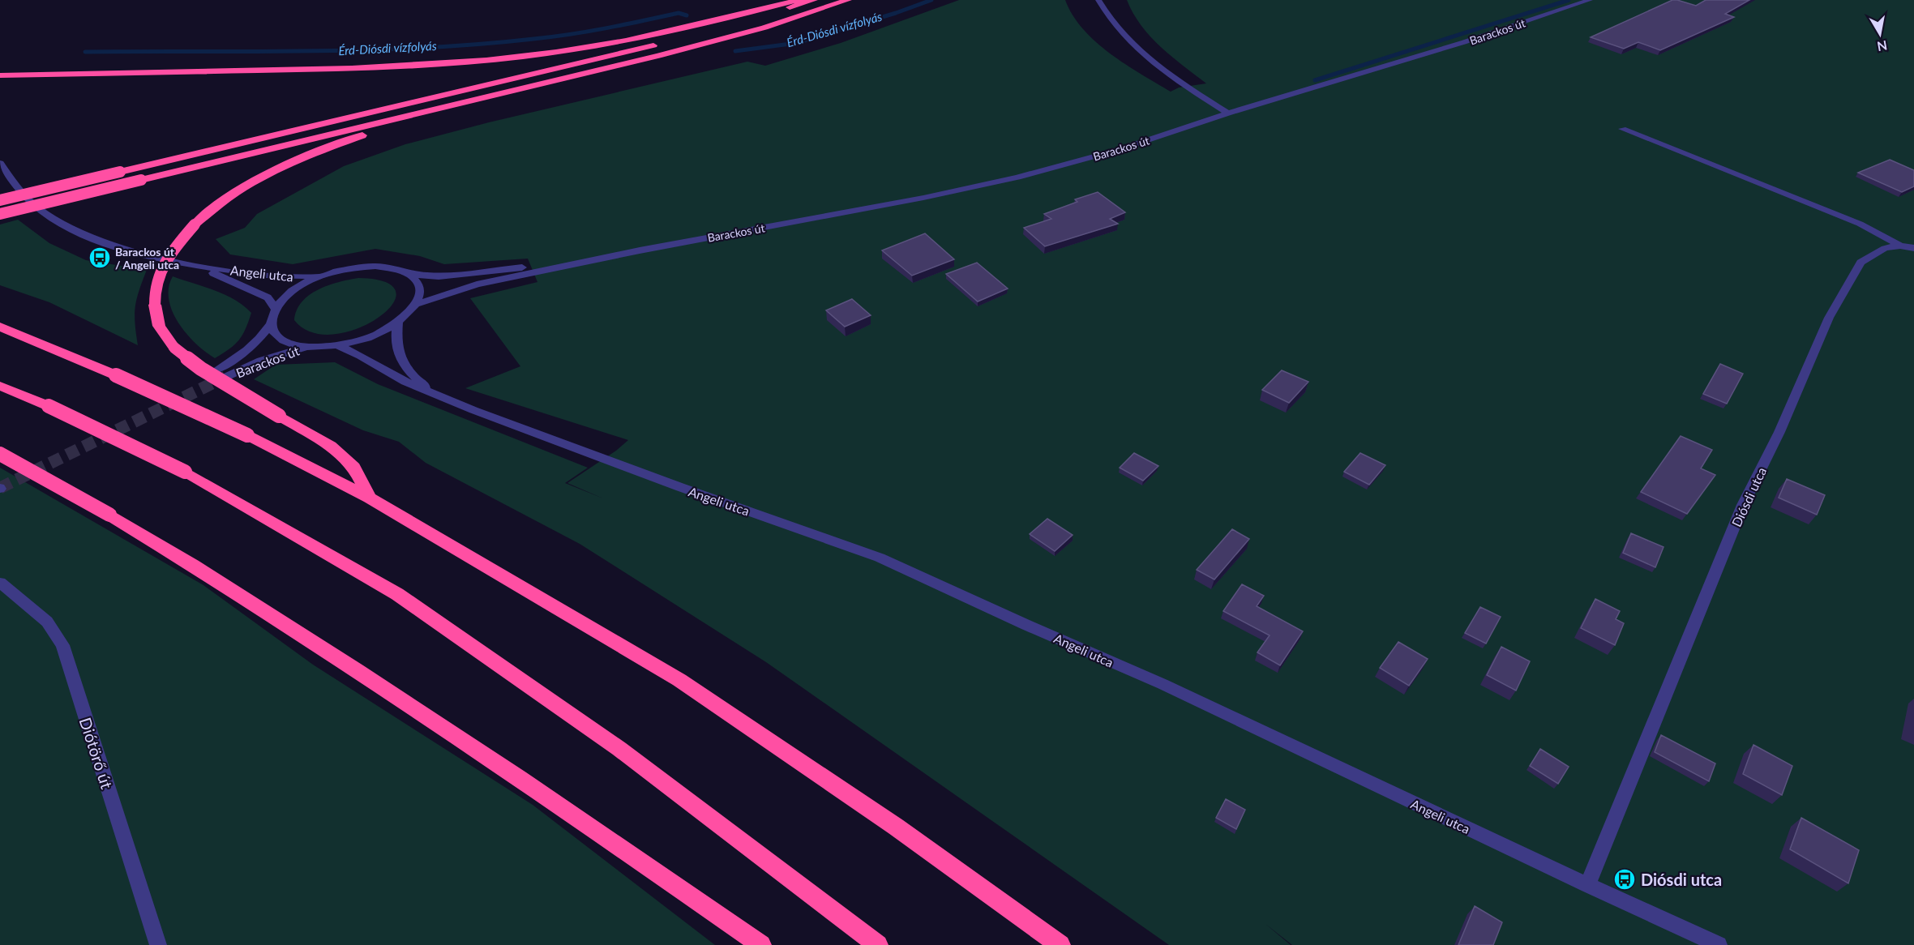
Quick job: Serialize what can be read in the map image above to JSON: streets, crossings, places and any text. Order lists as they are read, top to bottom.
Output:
{
  "streets": {
    "street": [
      "Barackos út",
      "Angeli utca",
      "Diósdi utca",
      "Diótörő út"
    ]
  },
  "crossings": [
    ["Barackos út", "Angeli utca"],
    ["Angeli utca", "Diósdi utca"]
  ],
  "water": ["Érd-Diósdi vízfolyás"],
  "places": {
    "bus stop": ["Barackos út / Angeli utca", "Diósdi utca"]
  },
  "north": "bottom"
}
